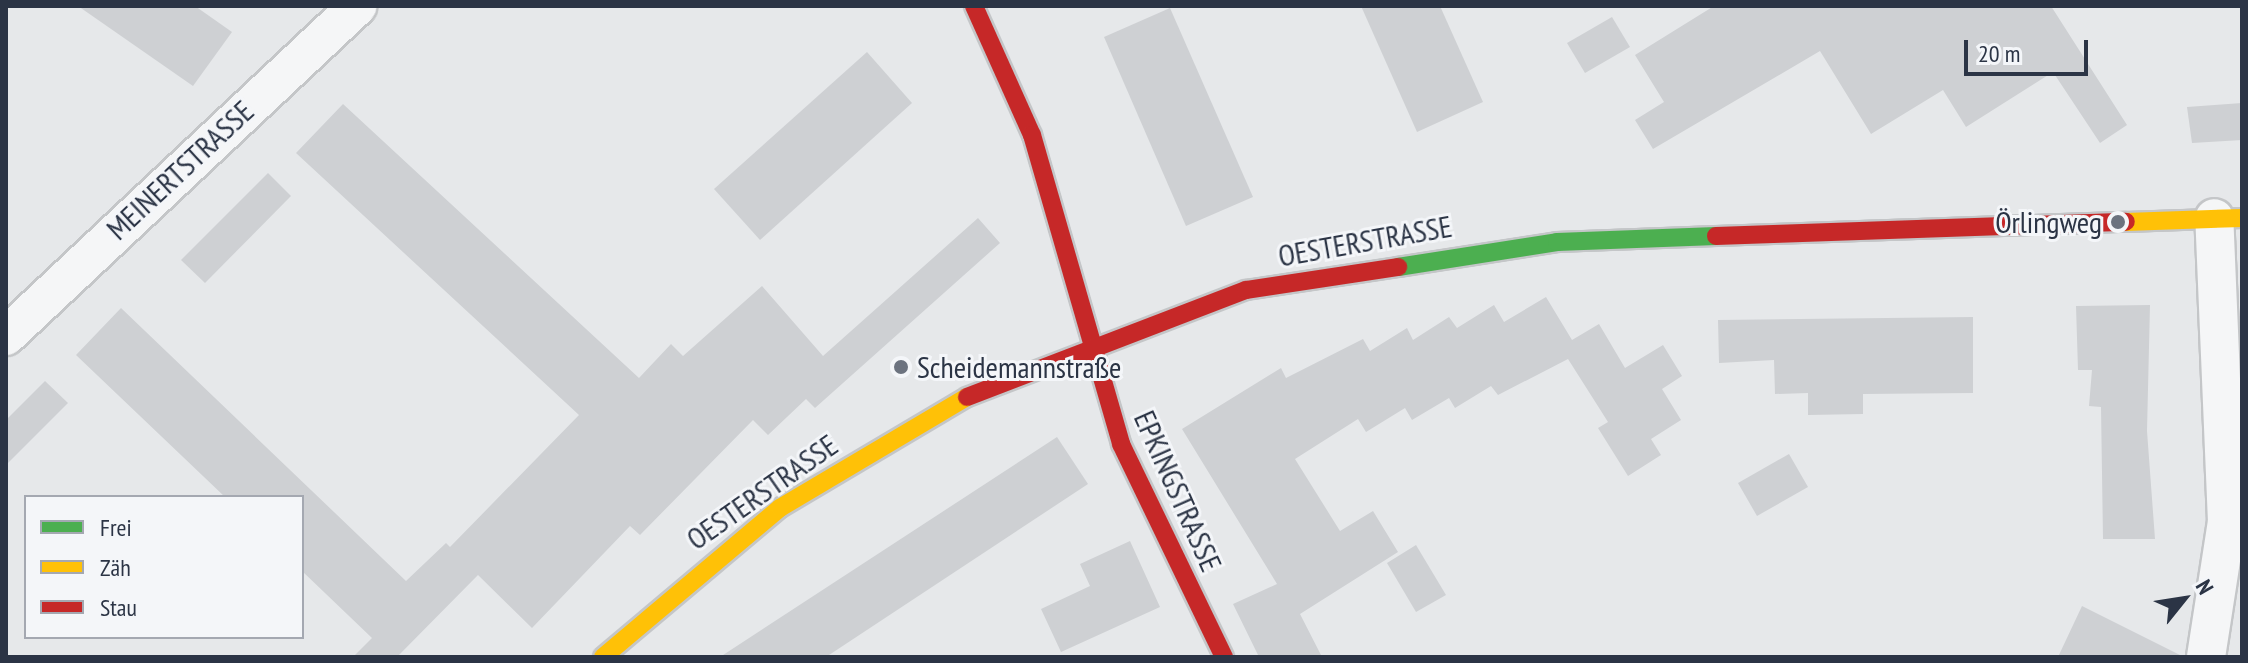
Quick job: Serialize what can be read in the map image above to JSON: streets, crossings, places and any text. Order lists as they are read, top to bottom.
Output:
{
  "streets": {
    "street": ["MEINERTSTRASSE", "OESTERSTRASSE", "EPKINGSTRASSE"]
  },
  "crossings": [
    ["OESTERSTRASSE", "EPKINGSTRASSE"]
  ],
  "places": ["Örlingweg", "Scheidemannstraße"],
  "legend": ["Frei", "Zäh", "Stau"],
  "scale_bar": "20 m",
  "north": "top right"
}
